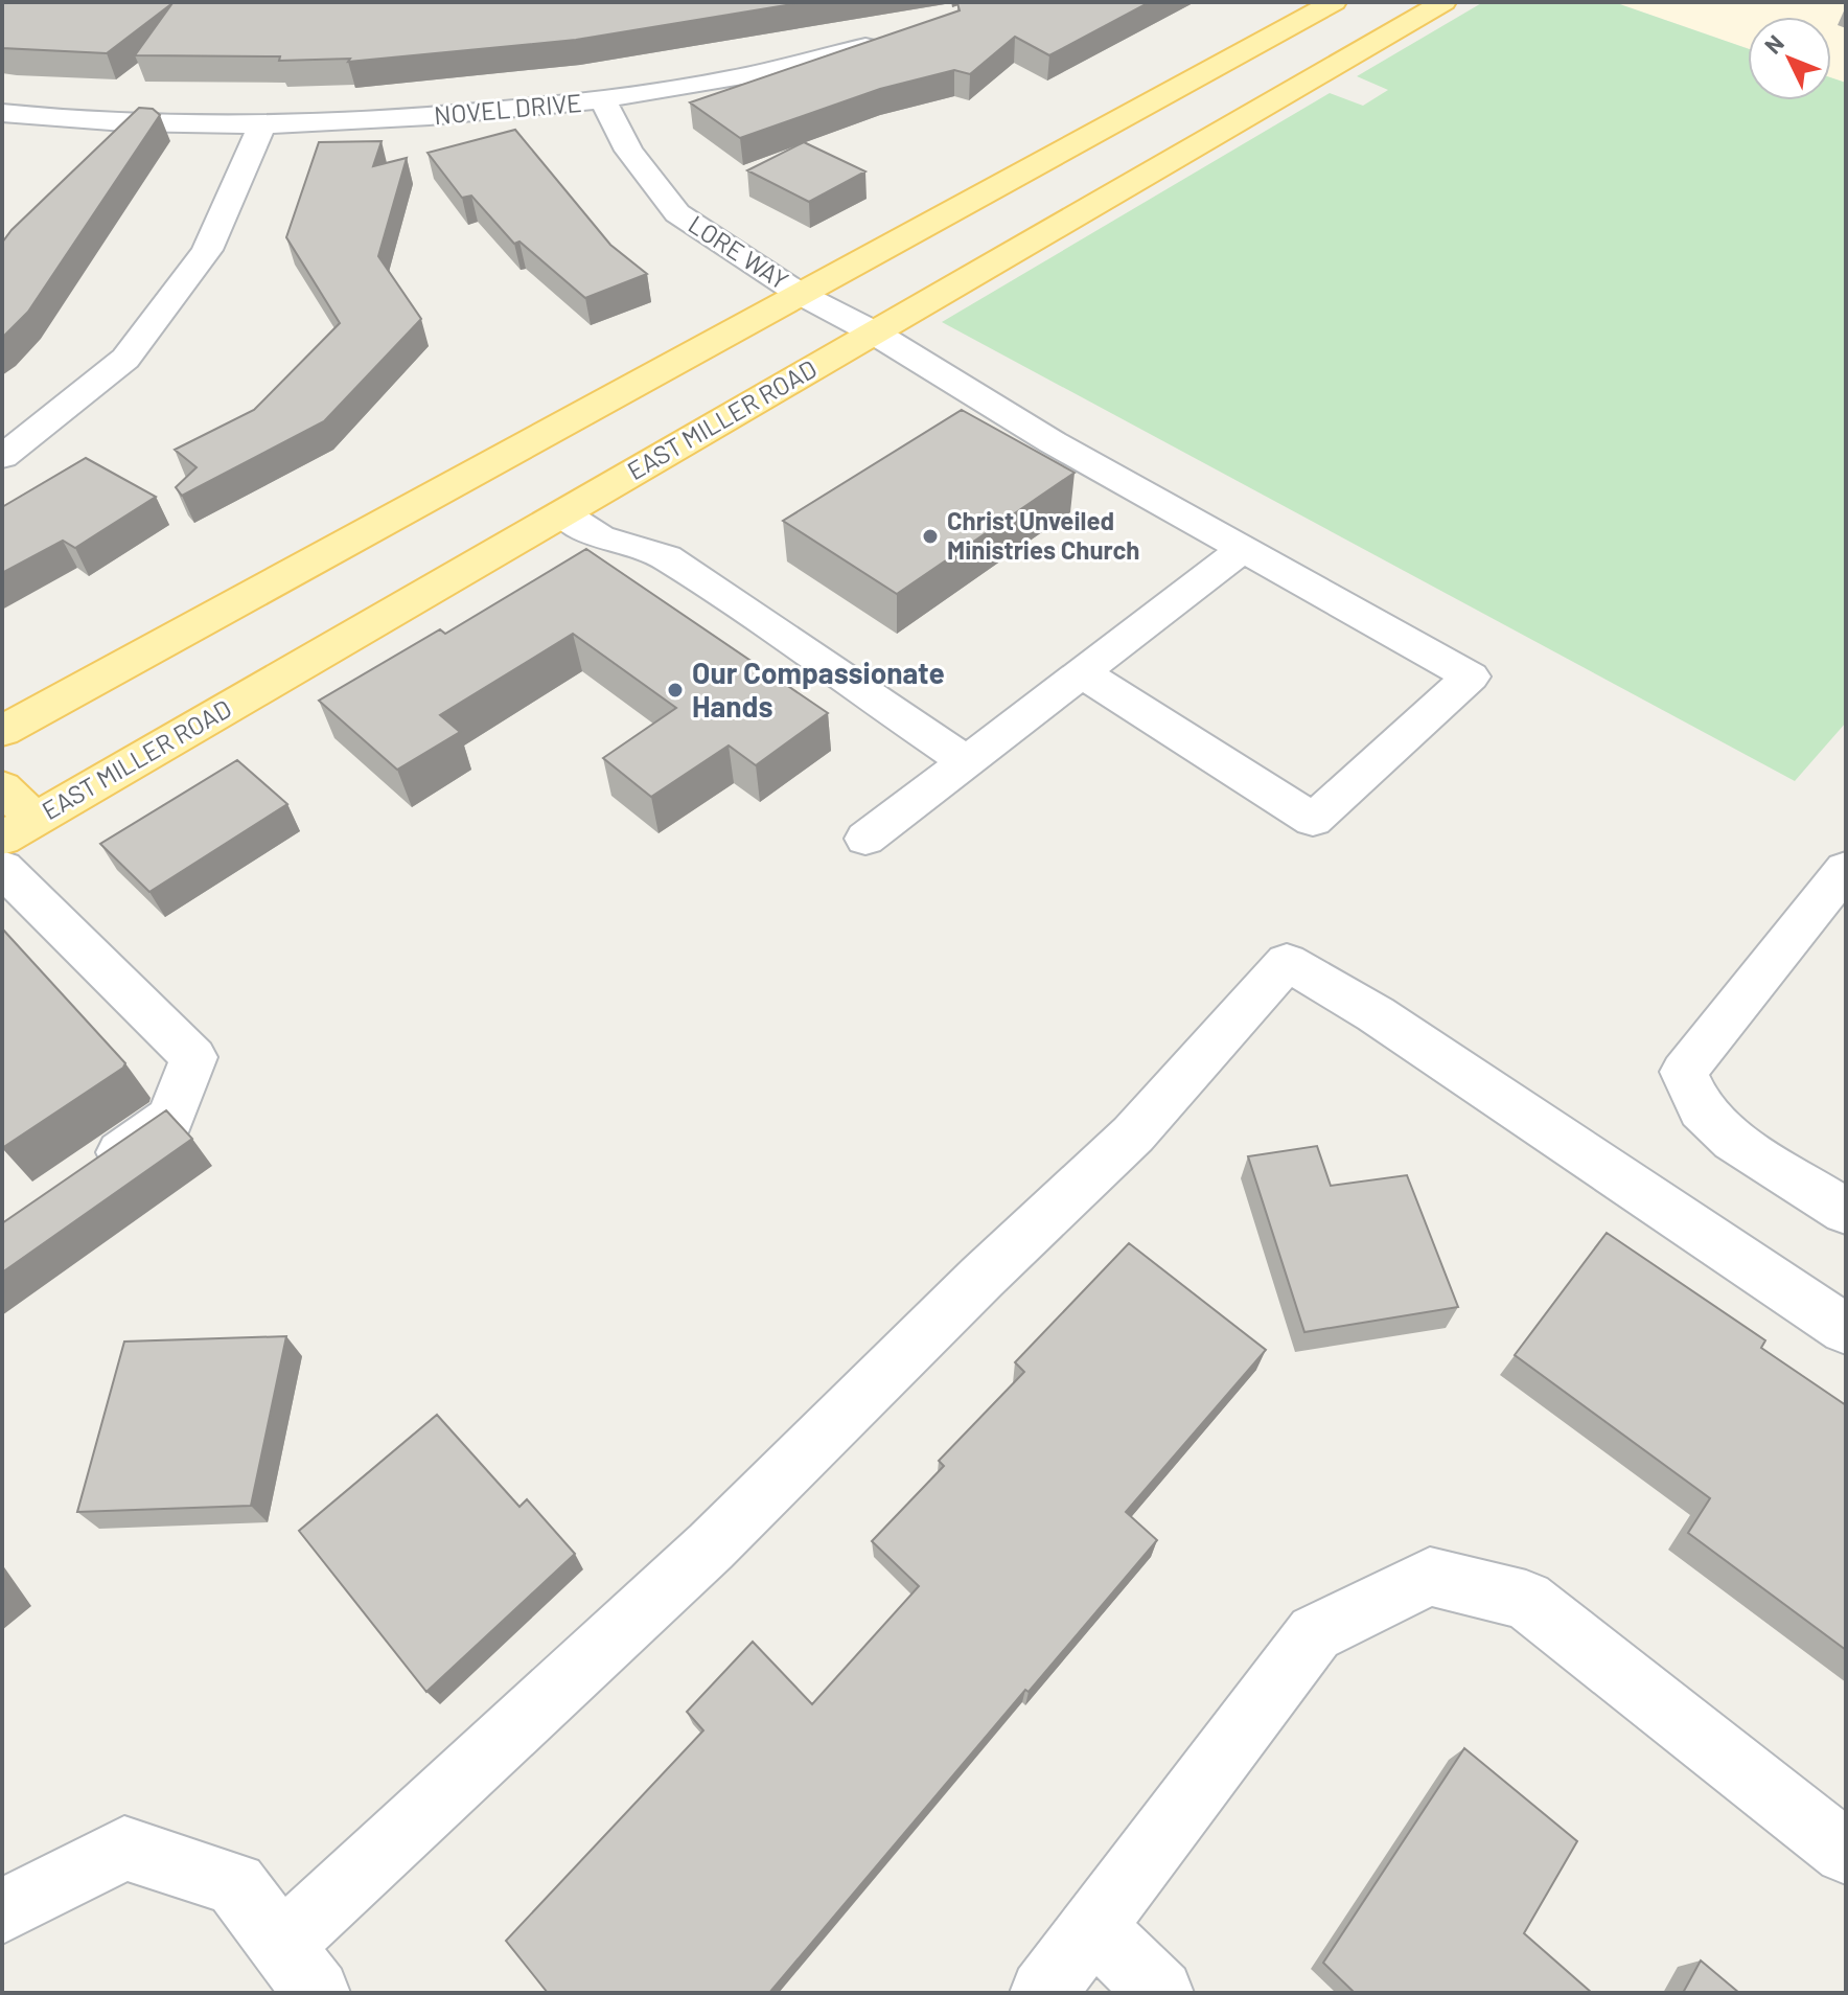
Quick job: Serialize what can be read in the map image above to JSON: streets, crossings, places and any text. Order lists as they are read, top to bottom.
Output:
{
  "streets": {
    "main road": ["EAST MILLER ROAD"],
    "street": ["NOVEL DRIVE", "LORE WAY"]
  },
  "crossings": [
    ["NOVEL DRIVE", "LORE WAY"],
    ["LORE WAY", "EAST MILLER ROAD"]
  ],
  "places": ["Christ Unveiled Ministries Church", "Our Compassionate Hands"],
  "north": "top left"
}
